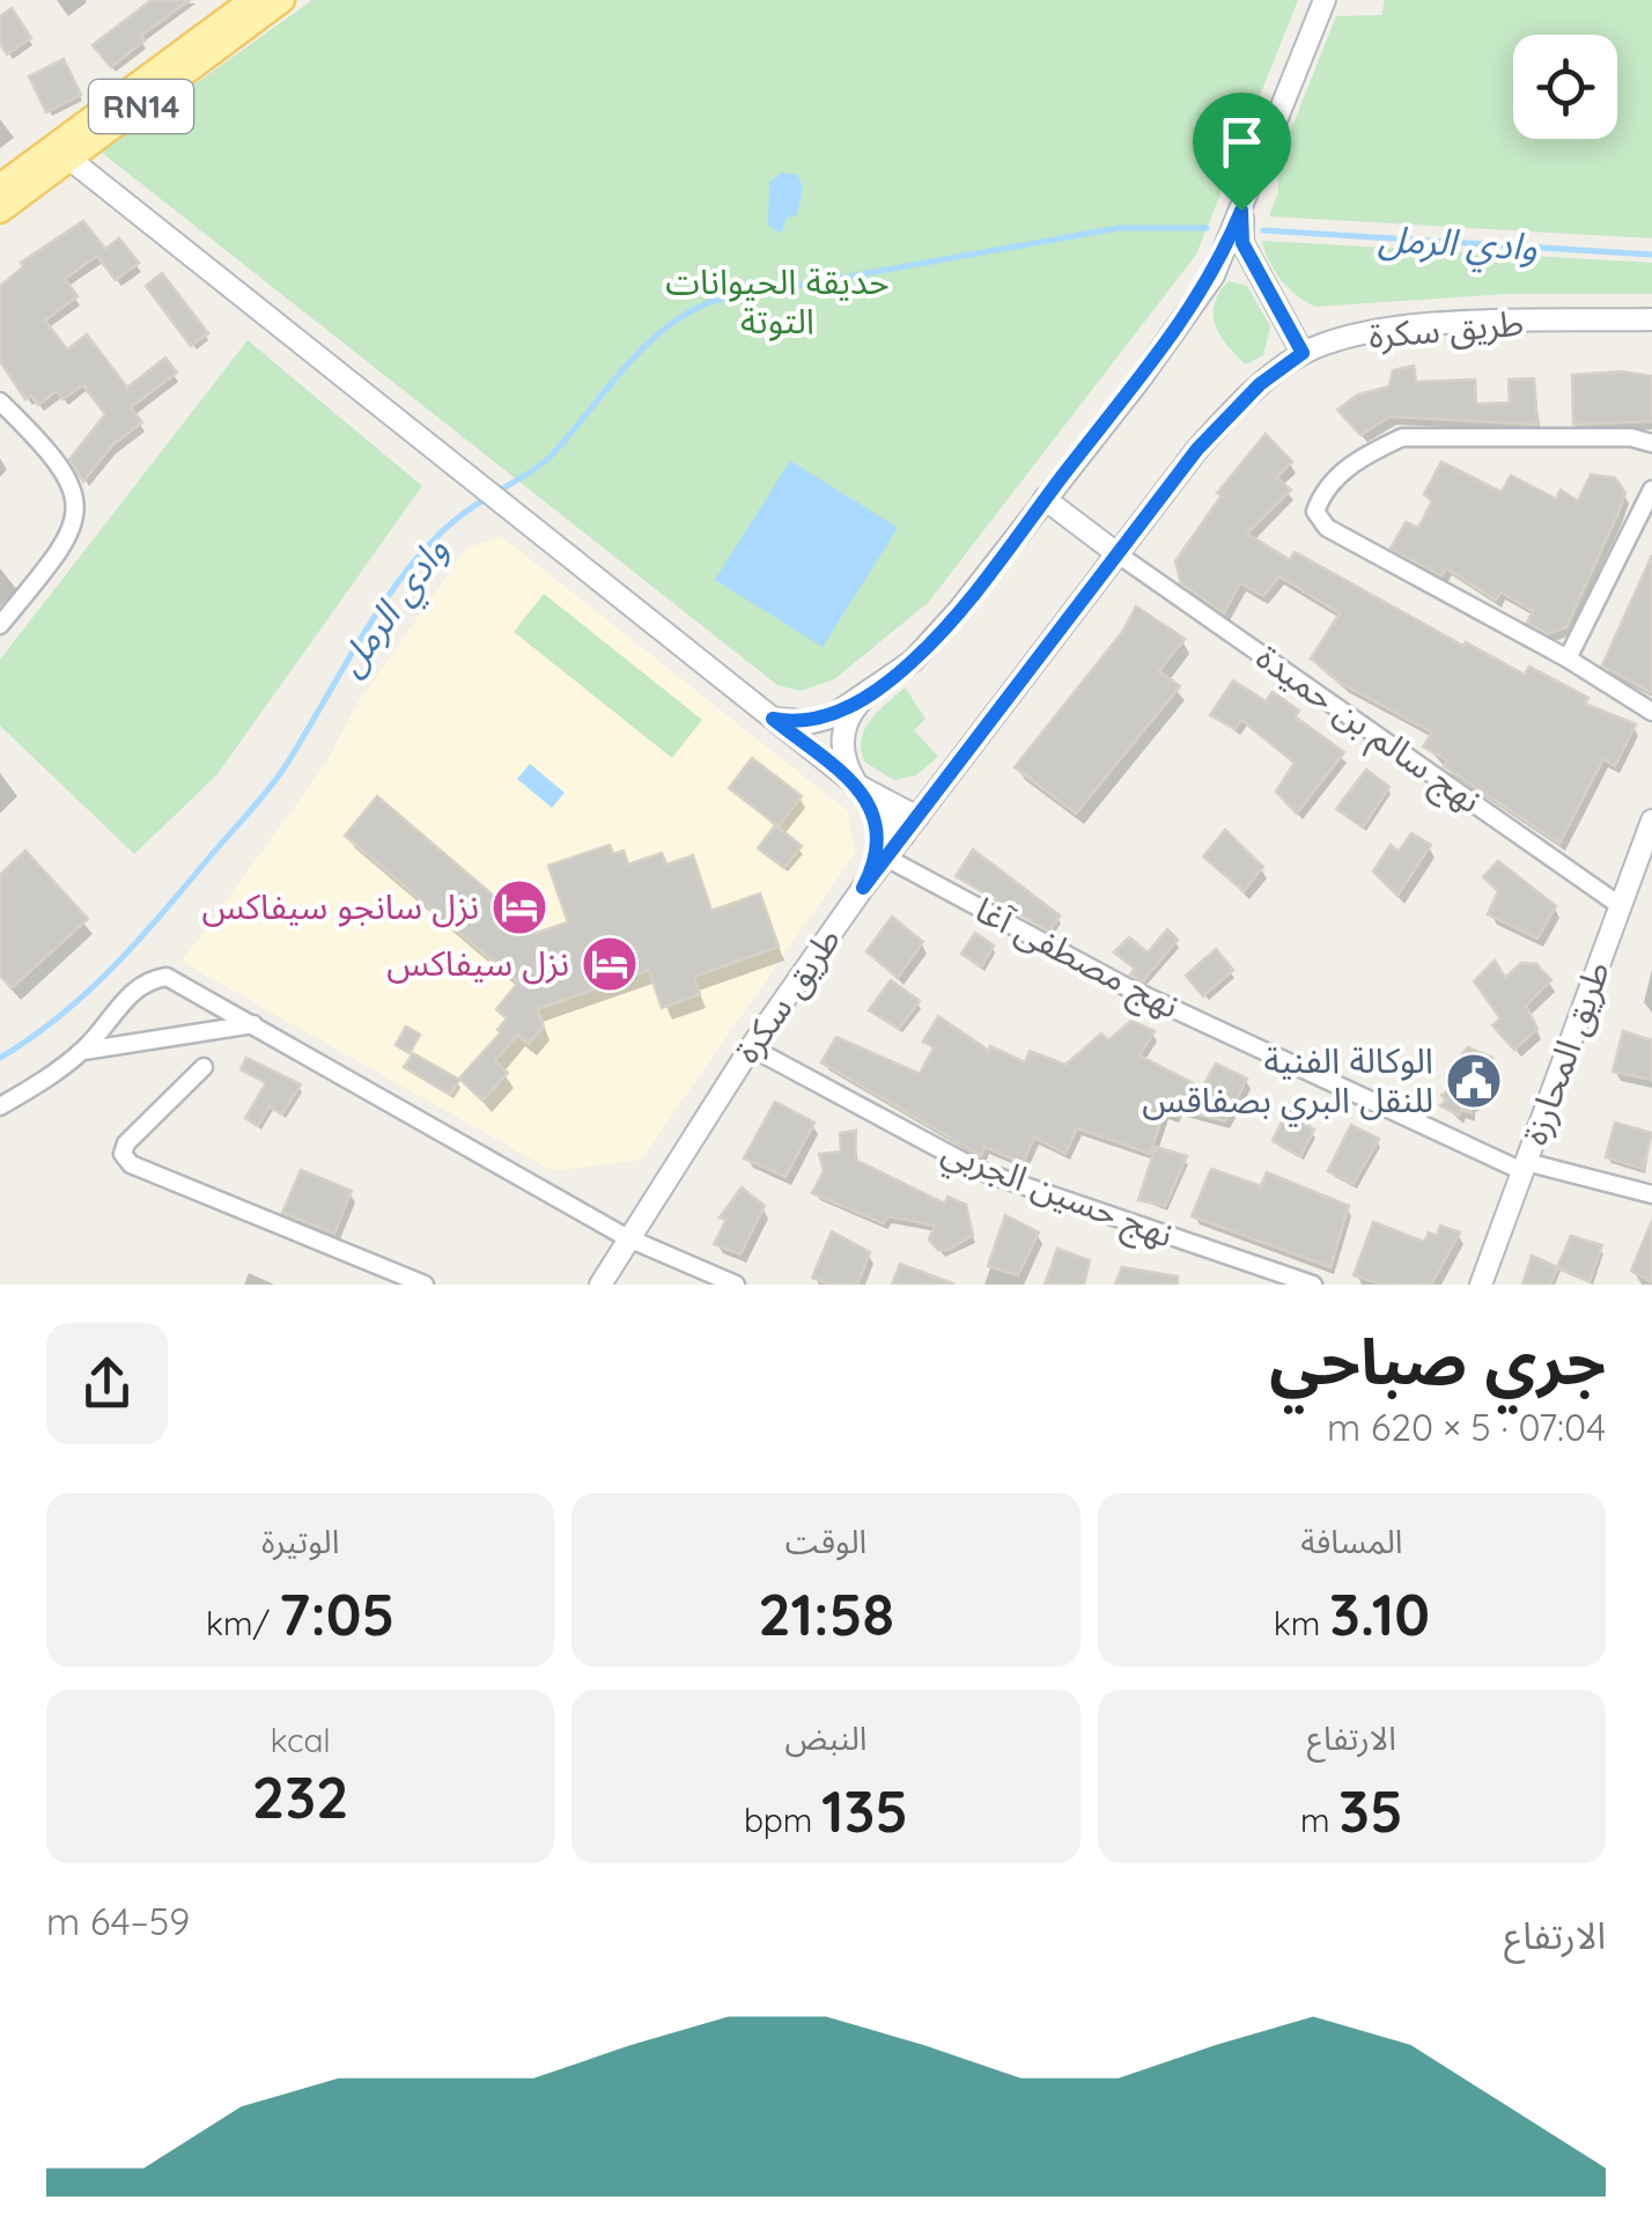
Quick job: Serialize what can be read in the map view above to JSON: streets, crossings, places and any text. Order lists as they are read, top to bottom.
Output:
{
  "streets": {
    "main road": ["RN14"],
    "street": [
      "طريق سكرة",
      "نهج سالم بن حميدة",
      "نهج مصطفى آغا",
      "طريق المحارزة",
      "نهج حسين الجربي"
    ]
  },
  "crossings": [
    ["طريق سكرة", "نهج سالم بن حميدة"],
    ["طريق سكرة", "نهج مصطفى آغا"],
    ["طريق سكرة", "نهج حسين الجربي"],
    ["نهج سالم بن حميدة", "طريق المحارزة"],
    ["نهج مصطفى آغا", "طريق المحارزة"]
  ],
  "water": ["وادي الرمل"],
  "parks": ["حديقة الحيوانات التوتة"],
  "places": {
    "hotel": ["نزل سانجو سيفاكس", "نزل سيفاكس"],
    "public building": ["الوكالة الفنية للنقل البري بصفاقس"]
  },
  "page": {
    "heading": ["جري صباحي", "07:04 · 5 × 620 m"],
    "stats": [
      ["المسافة", "3.10 km"],
      ["الوقت", "21:58"],
      ["الوتيرة", "7:05 /km"],
      ["الارتفاع", "35 m"],
      ["النبض", "135 bpm"],
      ["kcal", "232"]
    ],
    "chart": ["الارتفاع", "59–64 m"]
  }
}
